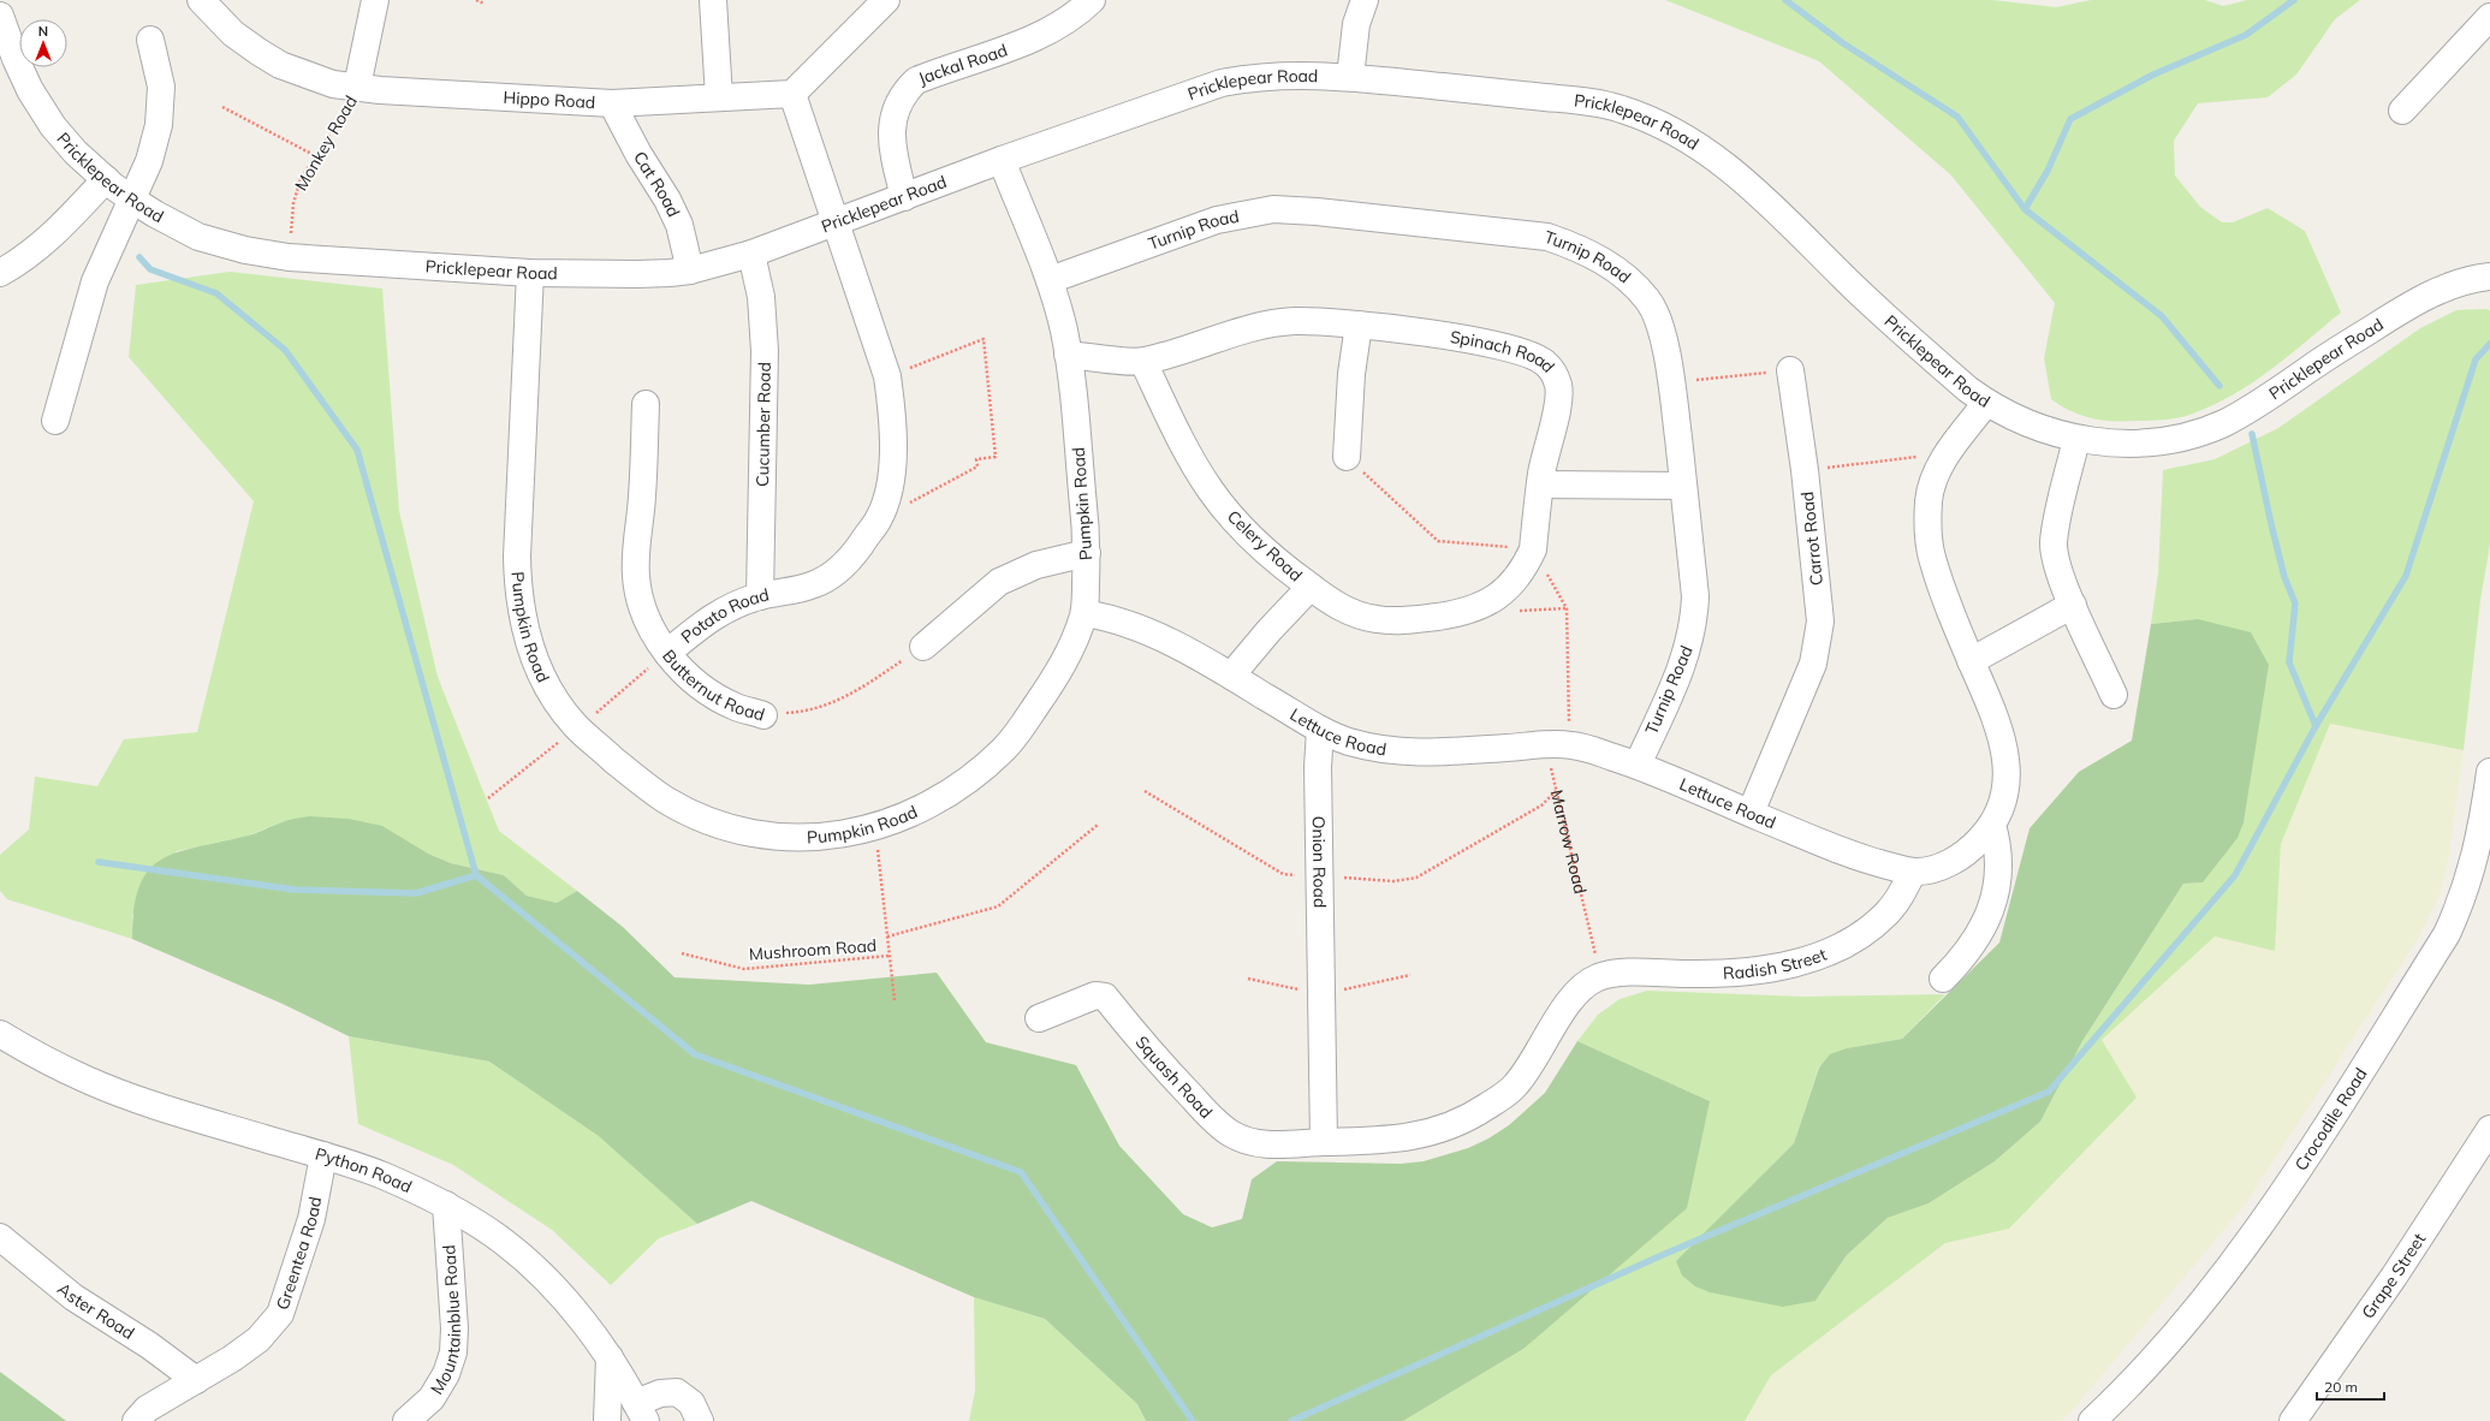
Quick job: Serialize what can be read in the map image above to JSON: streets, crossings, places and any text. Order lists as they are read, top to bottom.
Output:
{
  "streets": {
    "street": [
      "Jackal Road",
      "Pricklepear Road",
      "Hippo Road",
      "Monkey Road",
      "Cat Road",
      "Turnip Road",
      "Spinach Road",
      "Cucumber Road",
      "Pumpkin Road",
      "Carrot Road",
      "Celery Road",
      "Potato Road",
      "Butternut Road",
      "Lettuce Road",
      "Onion Road",
      "Radish Street",
      "Squash Road",
      "Crocodile Road",
      "Python Road",
      "Greentea Road",
      "Grape Street",
      "Aster Road",
      "Mountainblue Road"
    ],
    "path": ["Marrow Road", "Mushroom Road"]
  },
  "crossings": [
    ["Jackal Road", "Pricklepear Road"],
    ["Pricklepear Road", "Monkey Road"],
    ["Pricklepear Road", "Cat Road"],
    ["Pricklepear Road", "Cucumber Road"],
    ["Pricklepear Road", "Pumpkin Road"],
    ["Pricklepear Road", "Potato Road"],
    ["Pricklepear Road", "Lettuce Road"],
    ["Hippo Road", "Monkey Road"],
    ["Hippo Road", "Cat Road"],
    ["Hippo Road", "Potato Road"],
    ["Turnip Road", "Pumpkin Road"],
    ["Turnip Road", "Lettuce Road"],
    ["Spinach Road", "Pumpkin Road"],
    ["Spinach Road", "Celery Road"],
    ["Cucumber Road", "Potato Road"],
    ["Pumpkin Road", "Potato Road"],
    ["Pumpkin Road", "Lettuce Road"],
    ["Pumpkin Road", "Mushroom Road"],
    ["Carrot Road", "Lettuce Road"],
    ["Potato Road", "Butternut Road"],
    ["Lettuce Road", "Onion Road"],
    ["Lettuce Road", "Radish Street"],
    ["Marrow Road", "Onion Road"],
    ["Marrow Road", "Radish Street"],
    ["Onion Road", "Squash Road"],
    ["Python Road", "Greentea Road"],
    ["Python Road", "Mountainblue Road"],
    ["Greentea Road", "Aster Road"]
  ],
  "scale_bar": "20 m",
  "north": "top"
}
